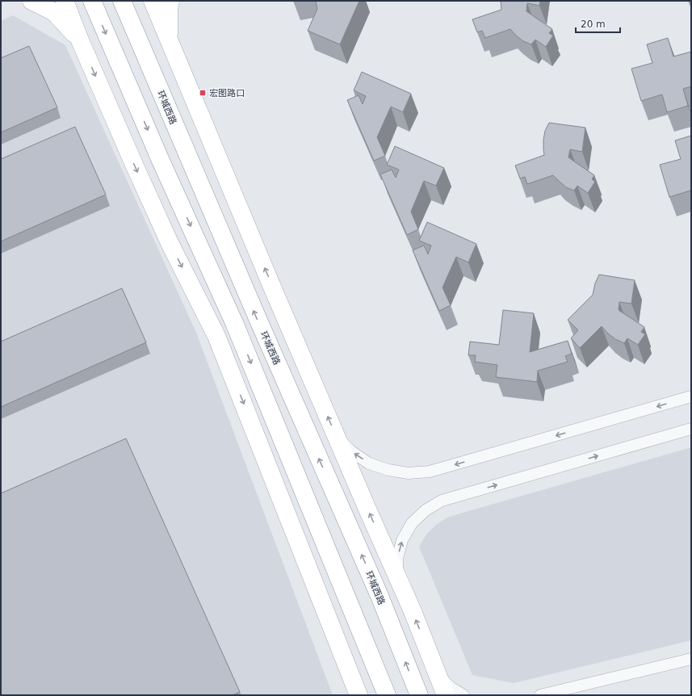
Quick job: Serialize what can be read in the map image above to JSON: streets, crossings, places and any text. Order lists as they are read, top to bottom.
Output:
{
  "streets": {
    "main road": ["环城西路"]
  },
  "places": {
    "transit": ["宏图路口"]
  },
  "scale_bar": "20 m"
}
